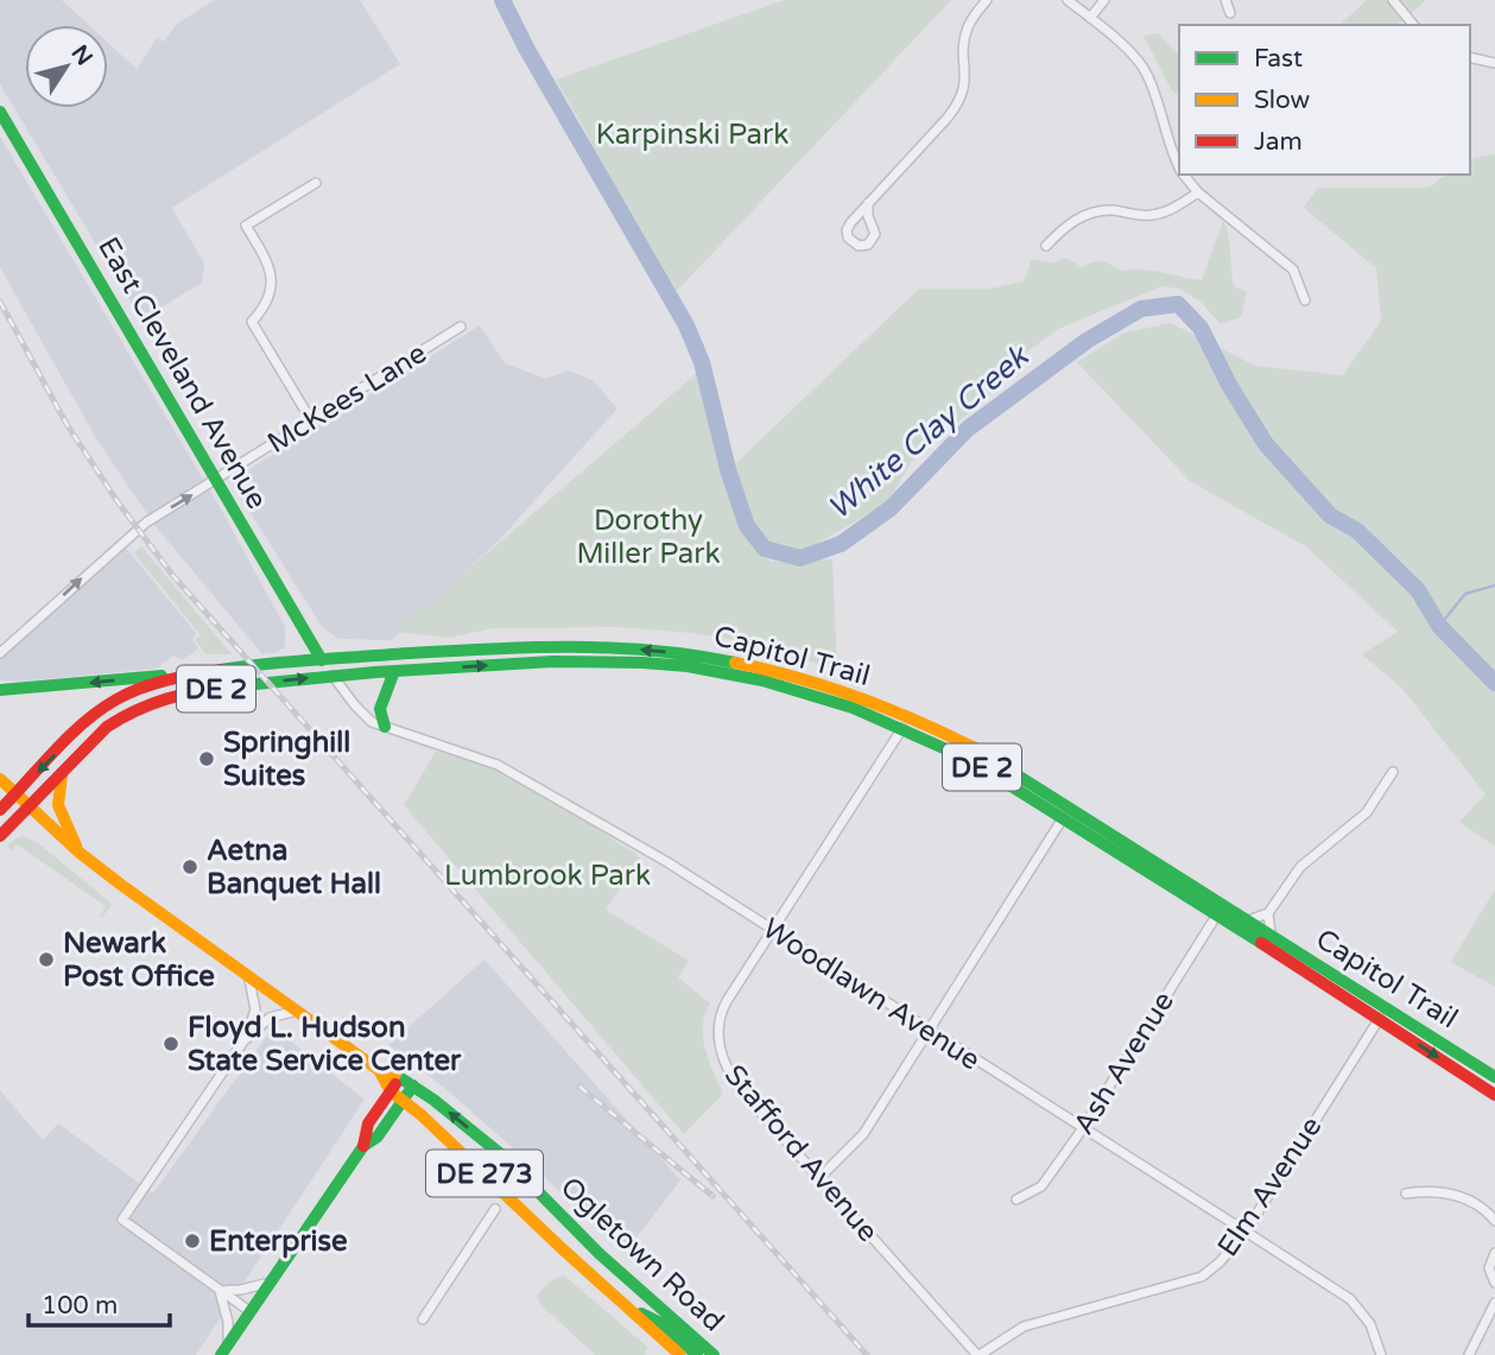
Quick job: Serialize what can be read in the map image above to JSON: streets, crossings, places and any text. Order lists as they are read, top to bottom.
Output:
{
  "streets": {
    "main road": [
      "East Cleveland Avenue",
      "Capitol Trail",
      "DE 2",
      "DE 273",
      "Ogletown Road"
    ],
    "street": [
      "McKees Lane",
      "Woodlawn Avenue",
      "Ash Avenue",
      "Stafford Avenue",
      "Elm Avenue"
    ]
  },
  "crossings": [
    ["East Cleveland Avenue", "McKees Lane"],
    ["East Cleveland Avenue", "Capitol Trail"],
    ["East Cleveland Avenue", "Woodlawn Avenue"],
    ["Capitol Trail", "Woodlawn Avenue"],
    ["Capitol Trail", "Ash Avenue"],
    ["Capitol Trail", "Stafford Avenue"],
    ["Capitol Trail", "DE 273"],
    ["Capitol Trail", "Elm Avenue"],
    ["Capitol Trail", "Ogletown Road"],
    ["Woodlawn Avenue", "Ash Avenue"],
    ["Woodlawn Avenue", "Stafford Avenue"],
    ["Woodlawn Avenue", "Elm Avenue"],
    ["Stafford Avenue", "Elm Avenue"],
    ["DE 273", "Ogletown Road"]
  ],
  "one_way": ["McKees Lane"],
  "water": ["White Clay Creek"],
  "parks": ["Karpinski Park", "Dorothy Miller Park", "Lumbrook Park"],
  "places": [
    "Springhill Suites",
    "Aetna Banquet Hall",
    "Newark Post Office",
    "Floyd L. Hudson State Service Center",
    "Enterprise"
  ],
  "legend": ["Fast", "Slow", "Jam"],
  "scale_bar": "100 m",
  "north": "top right"
}
